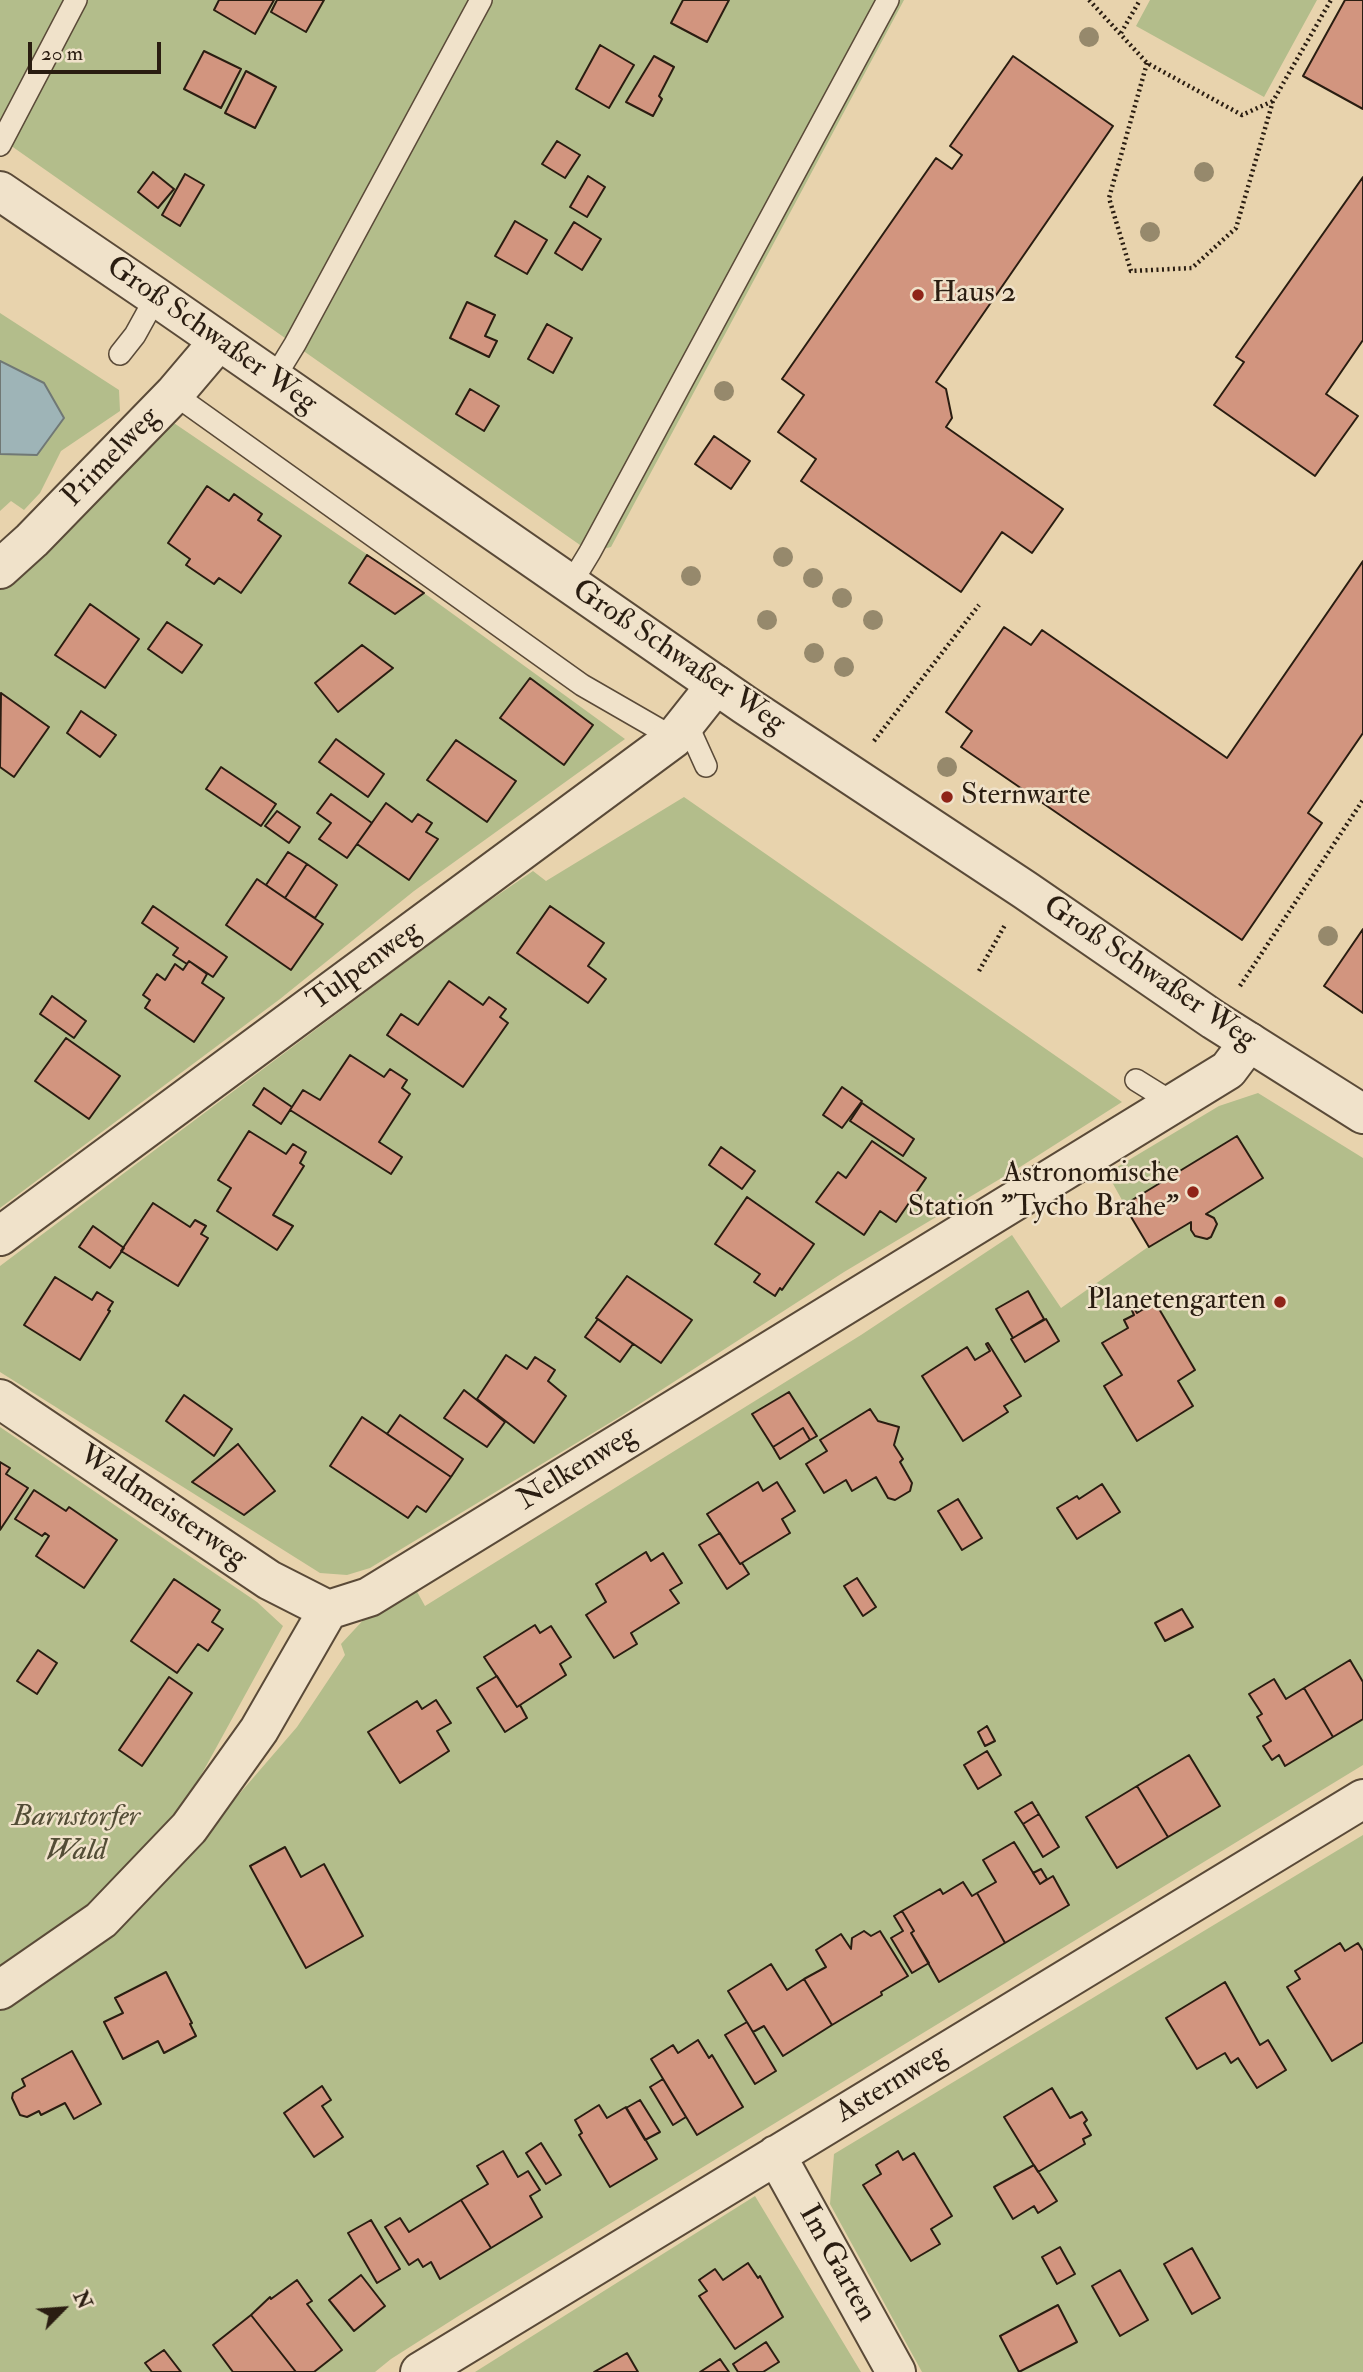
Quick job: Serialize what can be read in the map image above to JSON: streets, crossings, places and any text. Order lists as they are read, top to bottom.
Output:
{
  "streets": {
    "street": [
      "Groß Schwaßer Weg",
      "Primelweg",
      "Tulpenweg",
      "Nelkenweg",
      "Waldmeisterweg",
      "Asternweg",
      "Im Garten"
    ]
  },
  "crossings": [
    ["Groß Schwaßer Weg", "Primelweg"],
    ["Groß Schwaßer Weg", "Tulpenweg"],
    ["Groß Schwaßer Weg", "Nelkenweg"],
    ["Nelkenweg", "Waldmeisterweg"],
    ["Asternweg", "Im Garten"]
  ],
  "parks": ["Barnstorfer Wald"],
  "places": [
    "Haus 2",
    "Sternwarte",
    "Astronomische Station \"Tycho Brahe\"",
    "Planetengarten"
  ],
  "scale_bar": "20 m",
  "north": "top right"
}
